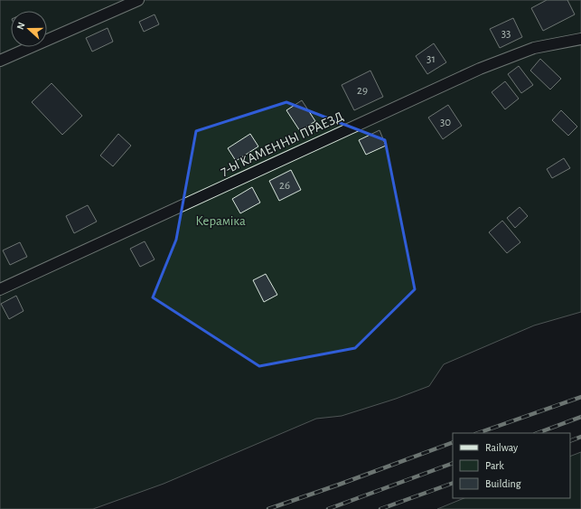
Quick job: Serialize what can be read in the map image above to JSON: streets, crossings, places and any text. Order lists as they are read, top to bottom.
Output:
{
  "streets": {
    "lane": ["7-Ы КАМЕННЫ ПРАЕЗД"]
  },
  "parks": ["Кераміка"],
  "house_numbers": [
    "33",
    "31",
    "29",
    "30",
    "26"
  ],
  "legend": ["Railway", "Park", "Building"],
  "north": "left"
}
